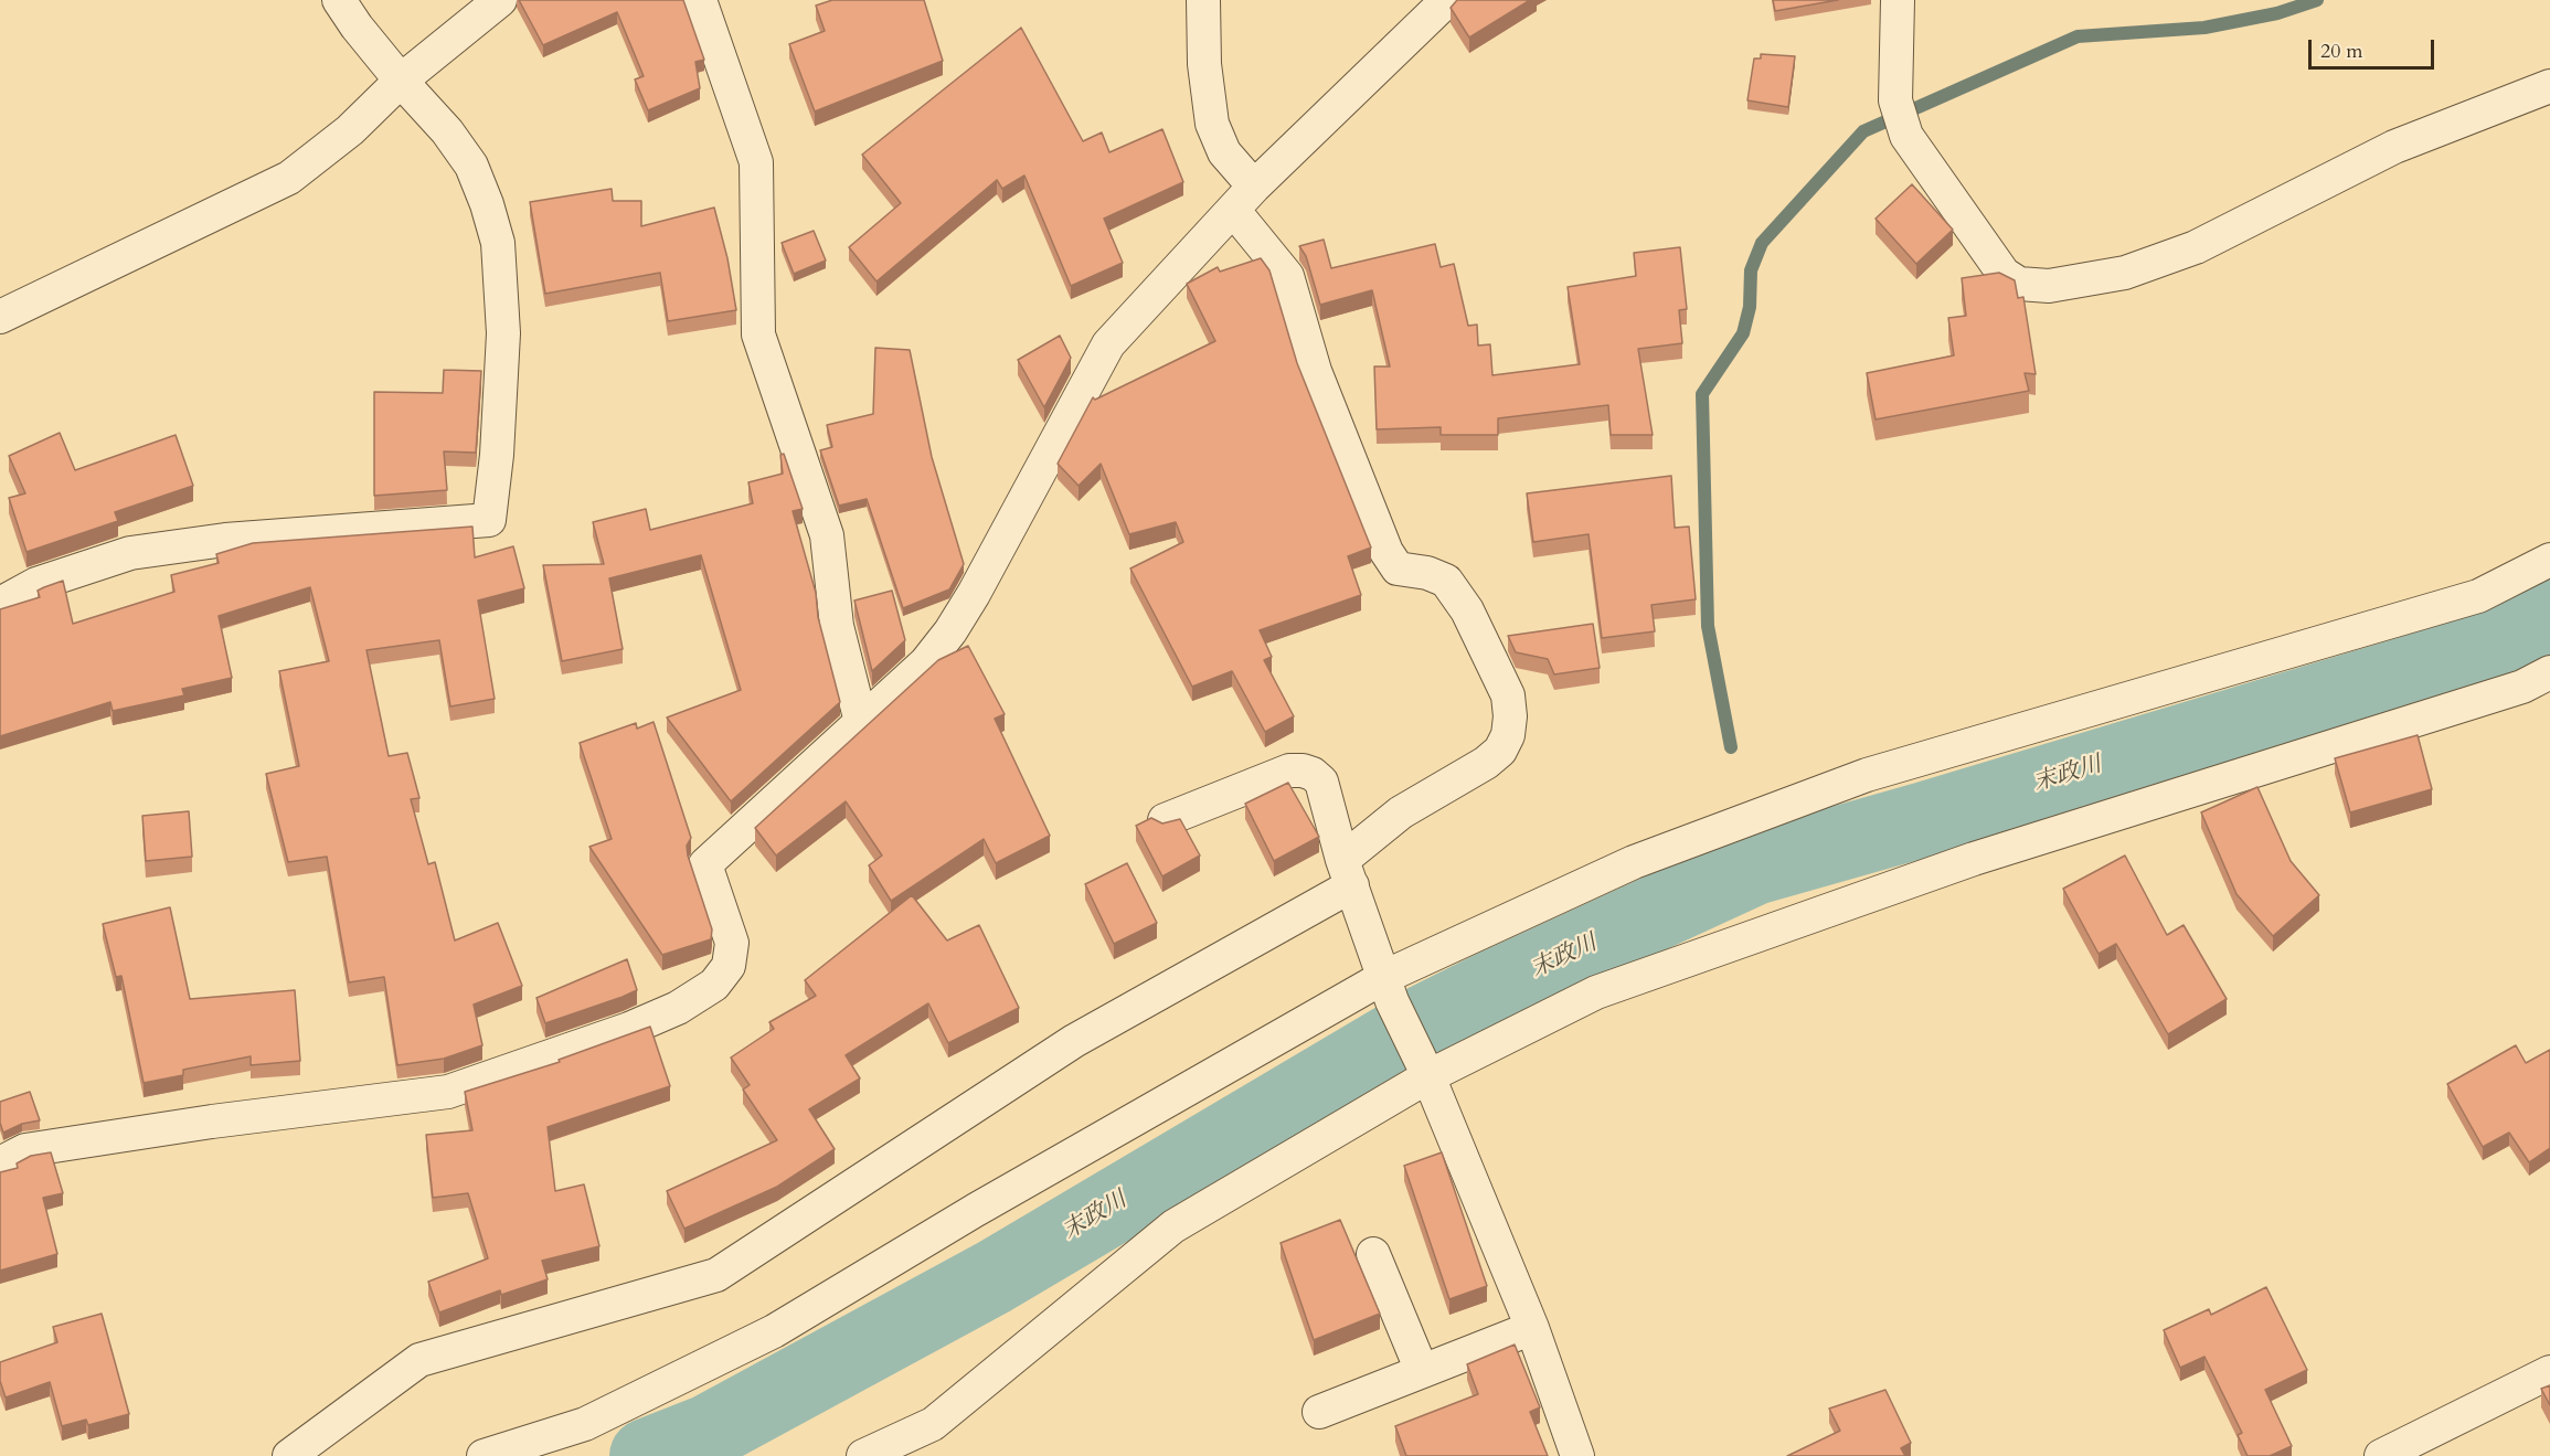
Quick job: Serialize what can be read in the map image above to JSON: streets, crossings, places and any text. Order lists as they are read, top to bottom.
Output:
{
  "water": ["末政川"],
  "scale_bar": "20 m"
}
